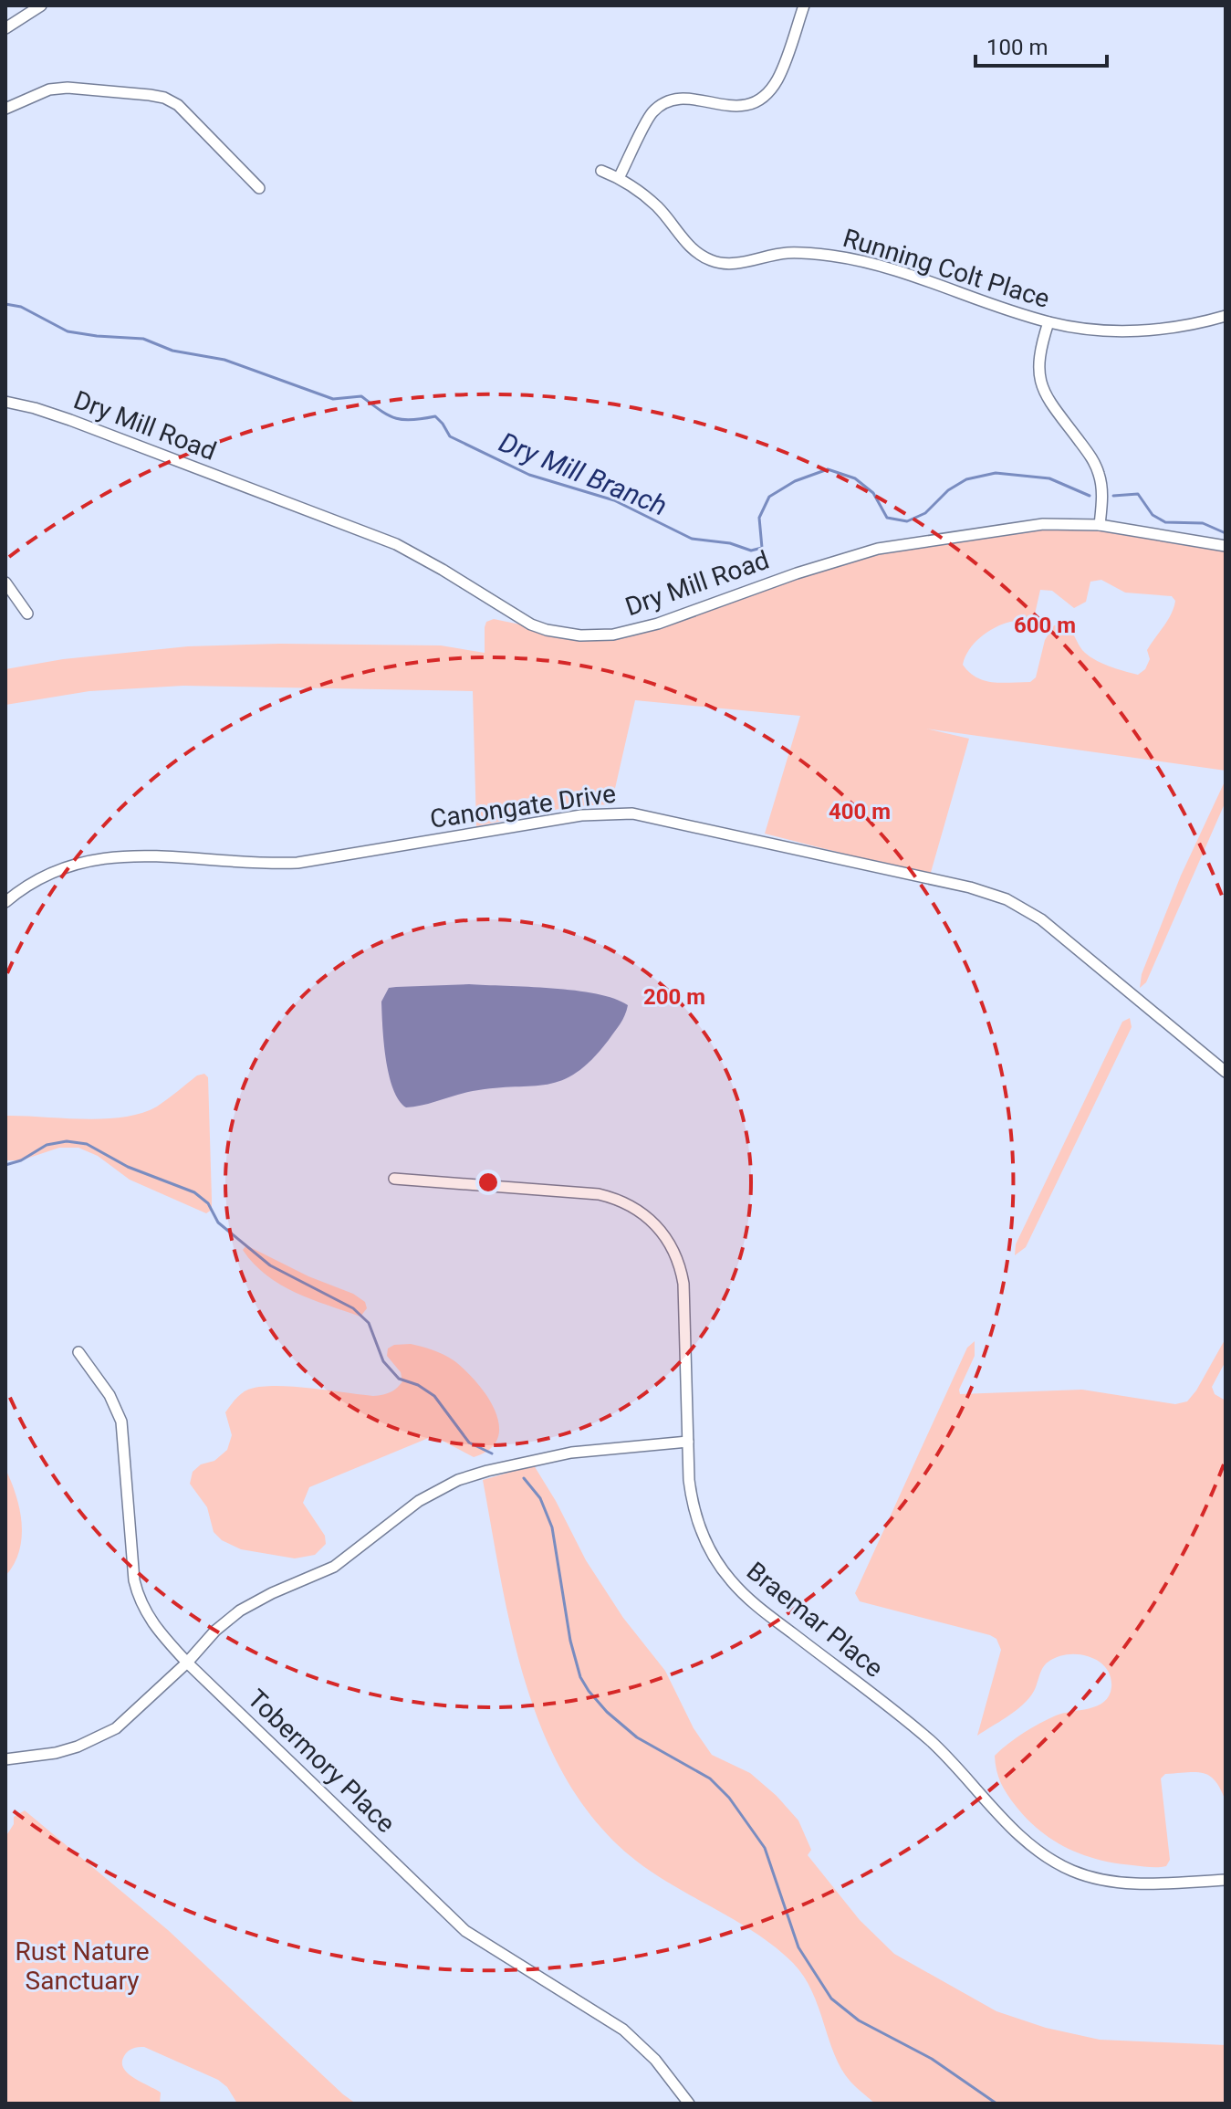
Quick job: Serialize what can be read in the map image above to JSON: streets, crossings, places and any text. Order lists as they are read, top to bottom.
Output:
{
  "streets": {
    "street": [
      "Running Colt Place",
      "Dry Mill Road",
      "Canongate Drive",
      "Braemar Place",
      "Tobermory Place"
    ]
  },
  "water": ["Dry Mill Branch"],
  "parks": ["Rust Nature Sanctuary"],
  "scale_bar": "100 m",
  "rings": ["600 m", "400 m", "200 m"]
}
